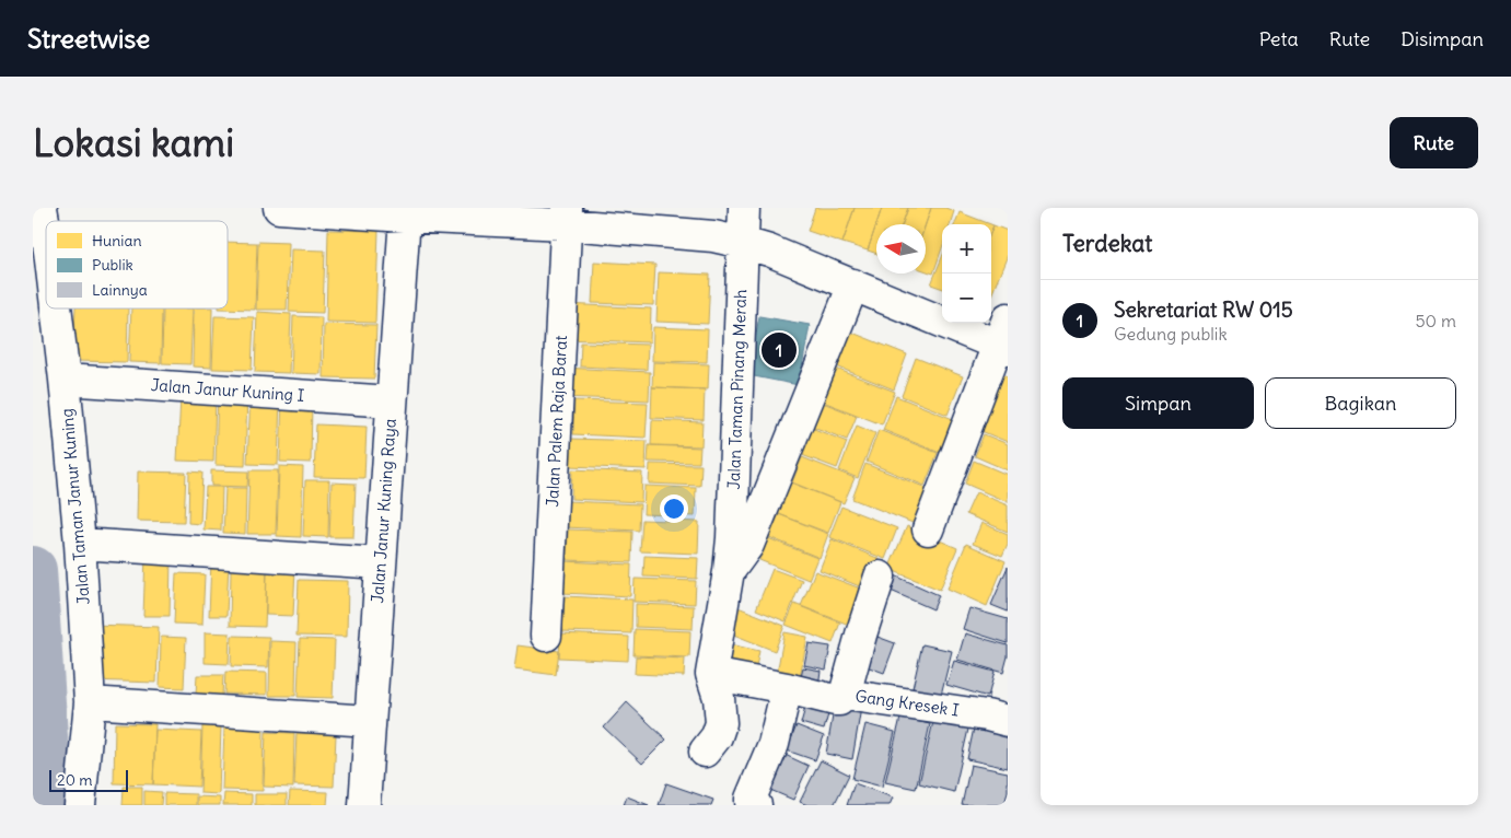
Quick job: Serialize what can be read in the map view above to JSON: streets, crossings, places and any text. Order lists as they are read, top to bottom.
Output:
{
  "streets": {
    "street": [
      "Jalan Taman Pinang Merah",
      "Jalan Janur Kuning I",
      "Jalan Palem Raja Barat",
      "Jalan Taman Janur Kuning",
      "Jalan Janur Kuning Raya",
      "Gang Kresek I"
    ]
  },
  "crossings": [
    ["Jalan Taman Pinang Merah", "Gang Kresek I"],
    ["Jalan Janur Kuning I", "Jalan Taman Janur Kuning"],
    ["Jalan Janur Kuning I", "Jalan Janur Kuning Raya"]
  ],
  "legend": ["Hunian", "Publik", "Lainnya"],
  "scale_bar": "20 m",
  "north": "left",
  "page": {
    "header": "Streetwise",
    "nav": ["Peta", "Rute", "Disimpan"],
    "buttons": [
      "Rute",
      ["Simpan", "Bagikan"]
    ],
    "title": "Lokasi kami",
    "heading": "Terdekat",
    "map_buttons": ["+", "−"],
    "list": [
      {
        "mark": "1",
        "name": "Sekretariat RW 015",
        "note": "Gedung publik",
        "value": "50 m"
      }
    ],
    "pins": "1",
    "scale": "20 m"
  }
}
